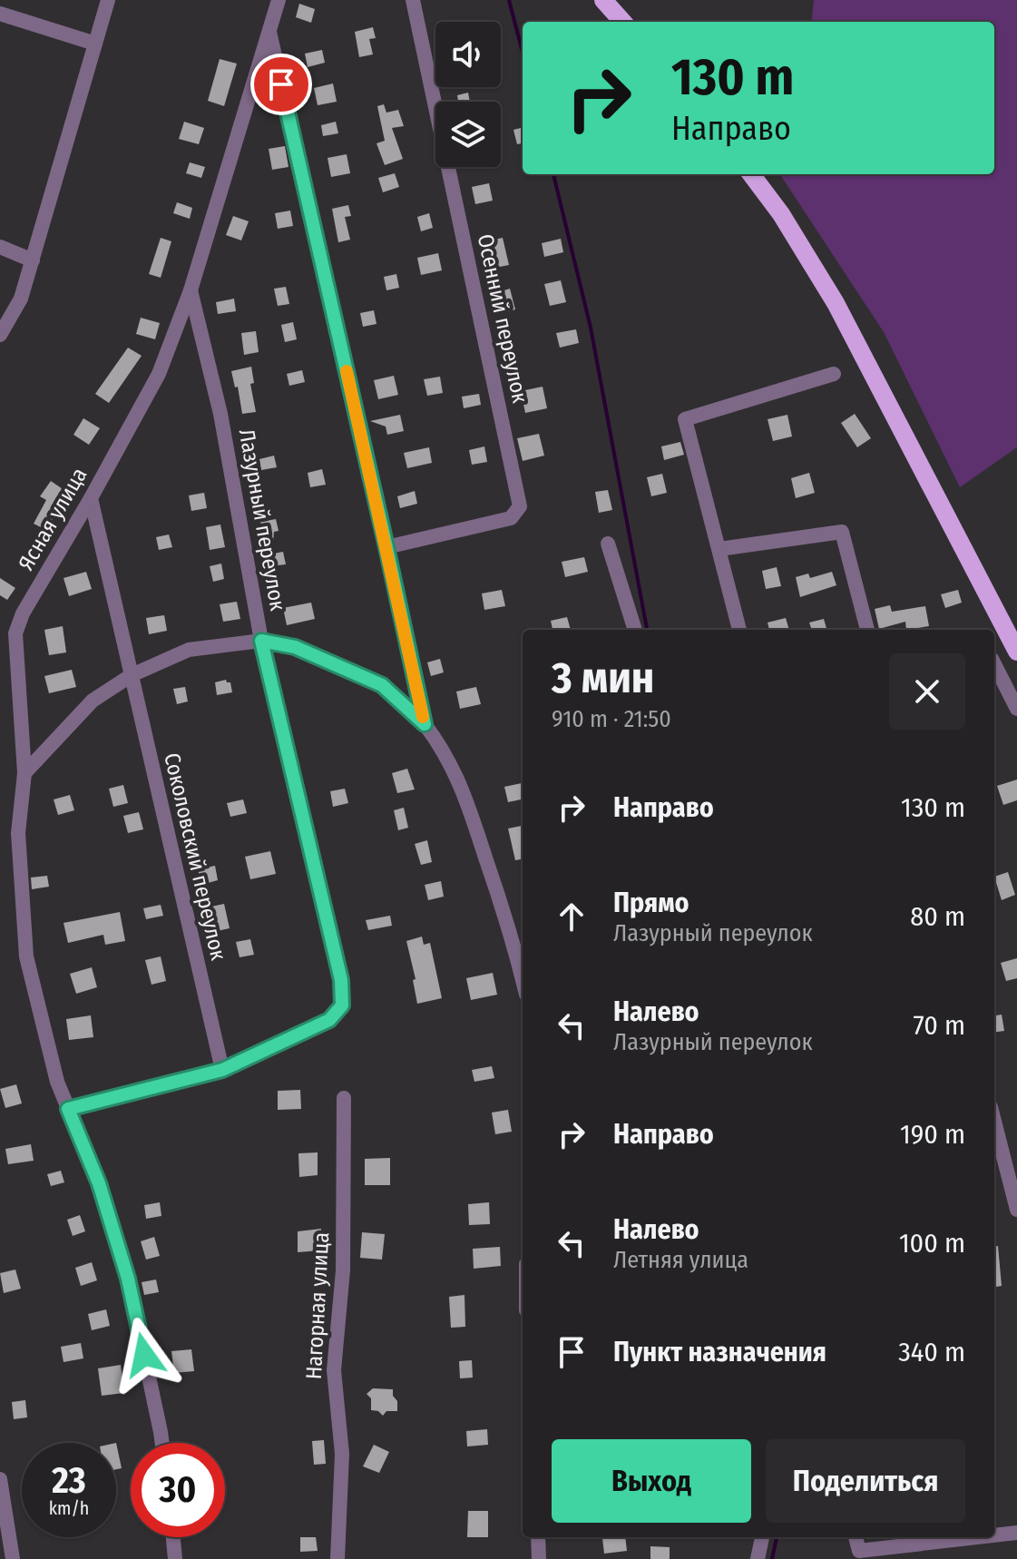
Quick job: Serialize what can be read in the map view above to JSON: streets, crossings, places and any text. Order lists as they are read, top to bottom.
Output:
{
  "streets": {
    "street": [
      "Осенний переулок",
      "Ясная улица",
      "Лазурный переулок",
      "Соколовский переулок",
      "Нагорная улица"
    ]
  },
  "crossings": [
    ["Ясная улица", "Лазурный переулок"],
    ["Ясная улица", "Соколовский переулок"],
    ["Лазурный переулок", "Соколовский переулок"]
  ],
  "page": {
    "turn": ["130 m", "Направо"],
    "heading": ["3 мин", "910 m · 21:50"],
    "list": [
      {
        "name": "Направо",
        "value": "130 m"
      },
      {
        "name": "Прямо",
        "note": "Лазурный переулок",
        "value": "80 m"
      },
      {
        "name": "Налево",
        "note": "Лазурный переулок",
        "value": "70 m"
      },
      {
        "name": "Направо",
        "value": "190 m"
      },
      {
        "name": "Налево",
        "note": "Летняя улица",
        "value": "100 m"
      },
      {
        "name": "Пункт назначения",
        "value": "340 m"
      }
    ],
    "buttons": ["Выход", "Поделиться"],
    "speed": "23 km/h",
    "limit": "30"
  }
}
